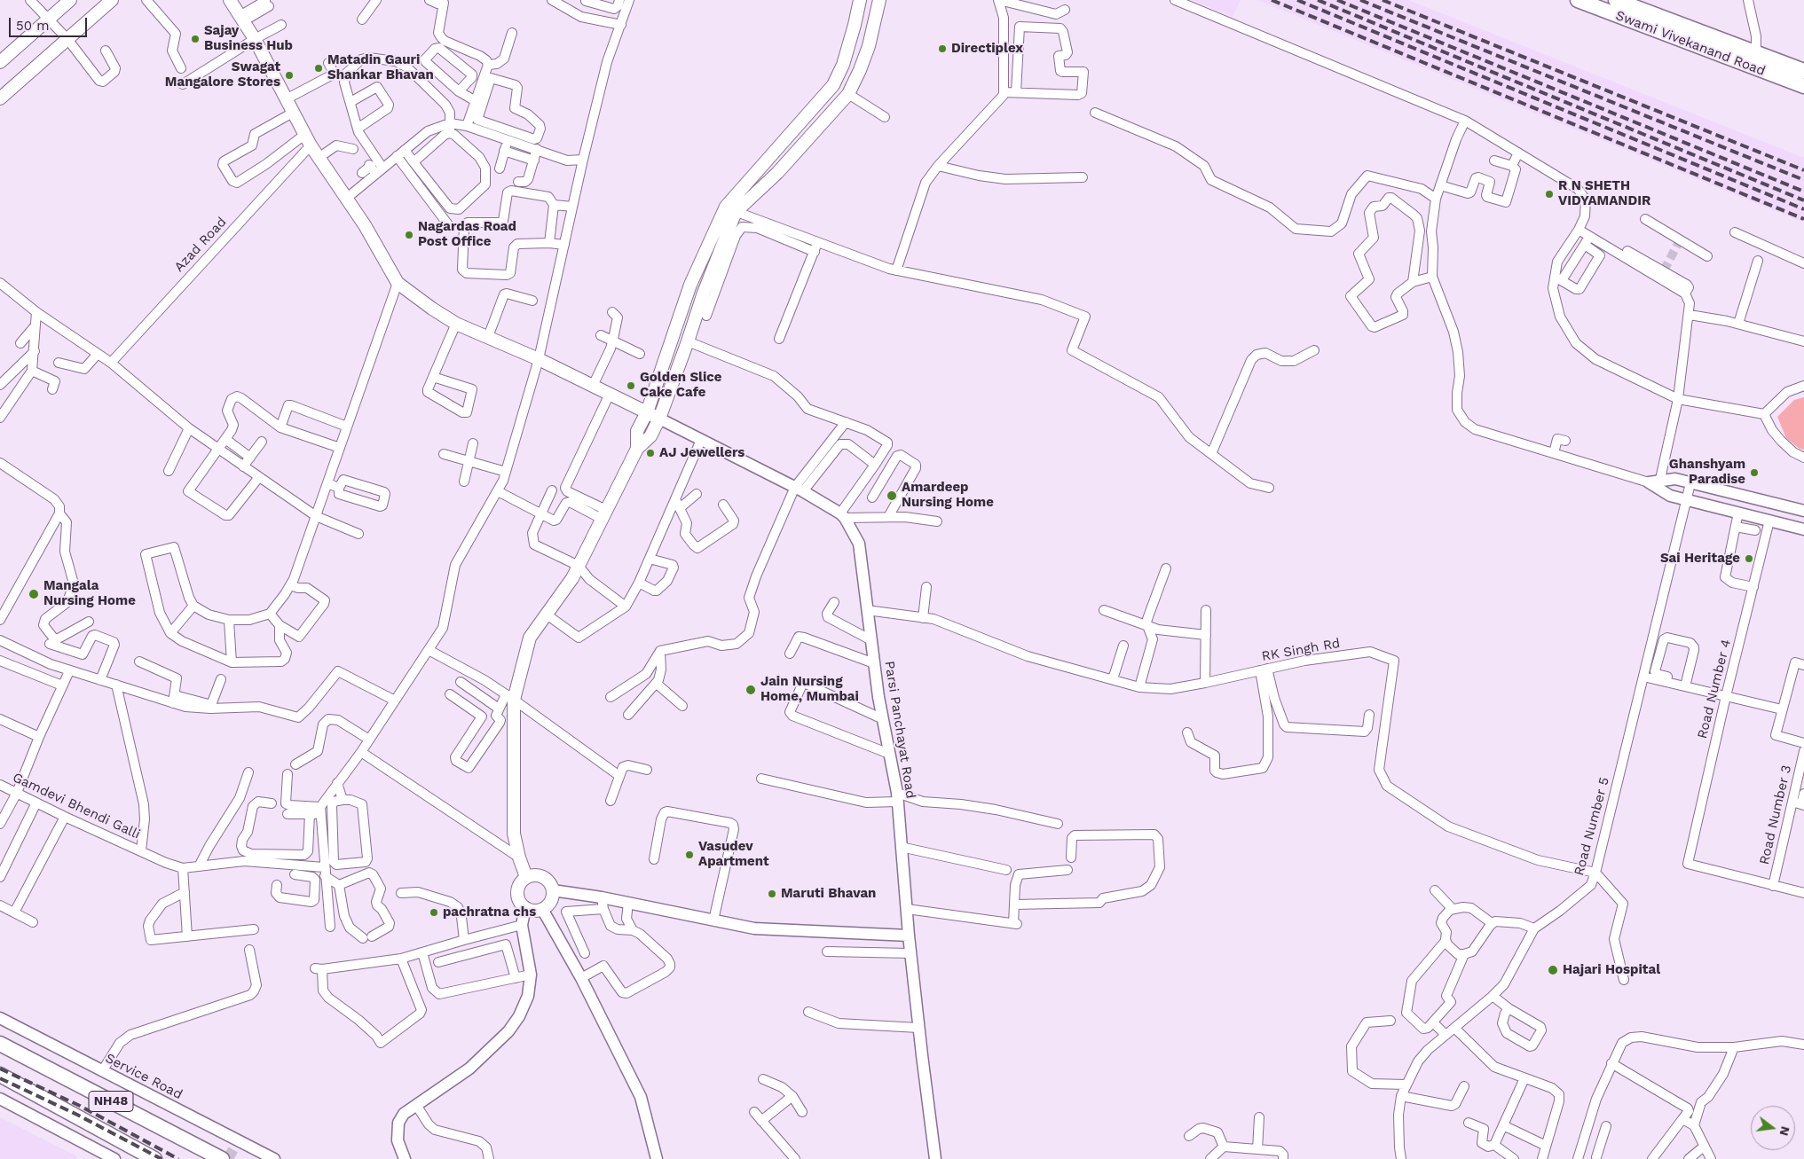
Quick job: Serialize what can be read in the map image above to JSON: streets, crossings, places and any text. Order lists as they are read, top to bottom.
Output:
{
  "streets": {
    "main road": ["Swami Vivekanand Road", "NH48"],
    "street": [
      "Azad Road",
      "RK Singh Rd",
      "Road Number 4",
      "Parsi Panchayat Road",
      "Gamdevi Bhendi Galli",
      "Road Number 3",
      "Road Number 5",
      "Service Road"
    ]
  },
  "crossings": [
    ["RK Singh Rd", "Parsi Panchayat Road"],
    ["RK Singh Rd", "Road Number 5"],
    ["Road Number 4", "Road Number 3"]
  ],
  "places": [
    "Sajay Business Hub",
    "Directiplex",
    "Matadin Gauri Shankar Bhavan",
    "Swagat Mangalore Stores",
    "R N SHETH VIDYAMANDIR",
    "Nagardas Road Post Office",
    "Golden Slice Cake Cafe",
    "AJ Jewellers",
    "Ghanshyam Paradise",
    "Amardeep Nursing Home",
    "Sai Heritage",
    "Mangala Nursing Home",
    "Jain Nursing Home, Mumbai",
    "Vasudev Apartment",
    "Maruti Bhavan",
    "pachratna chs",
    "Hajari Hospital"
  ],
  "scale_bar": "50 m",
  "north": "right"
}
